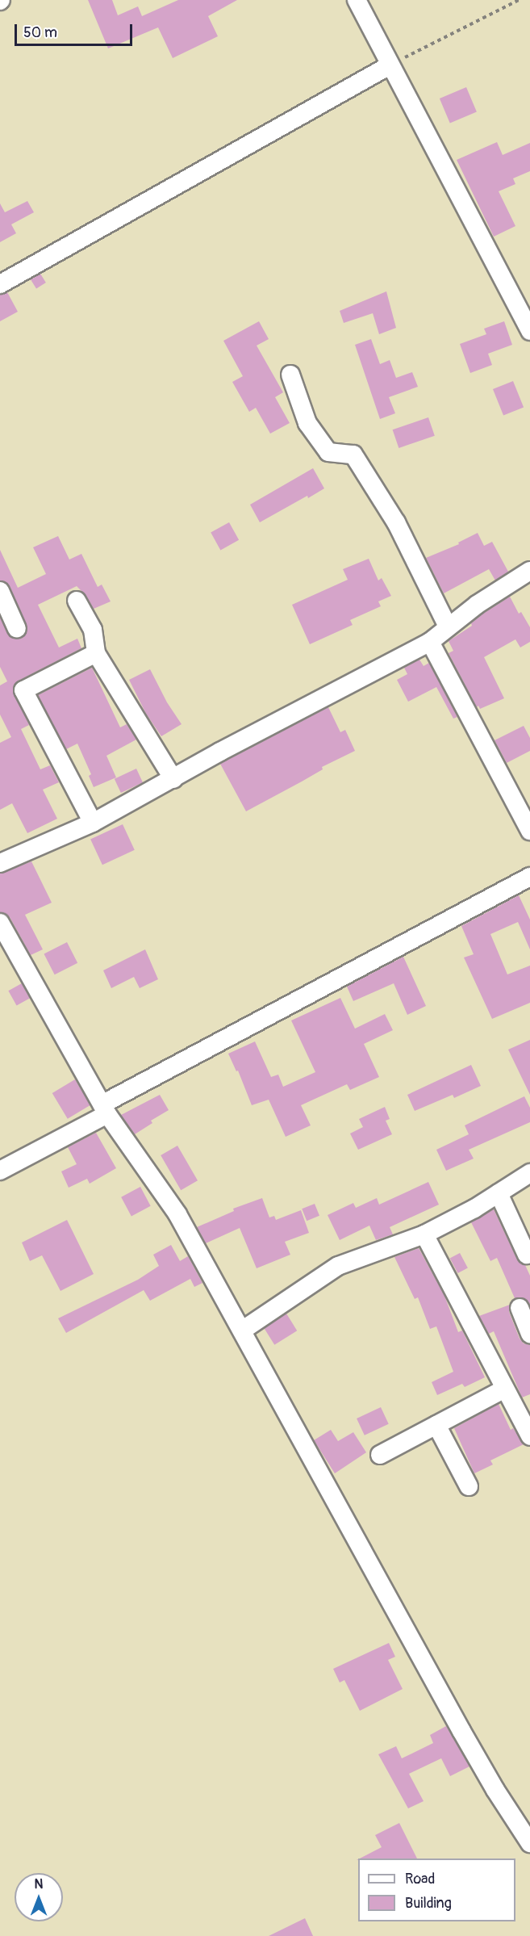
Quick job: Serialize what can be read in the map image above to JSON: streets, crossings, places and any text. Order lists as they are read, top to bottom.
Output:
{
  "legend": ["Road", "Building"],
  "scale_bar": "50 m",
  "north": "top"
}
